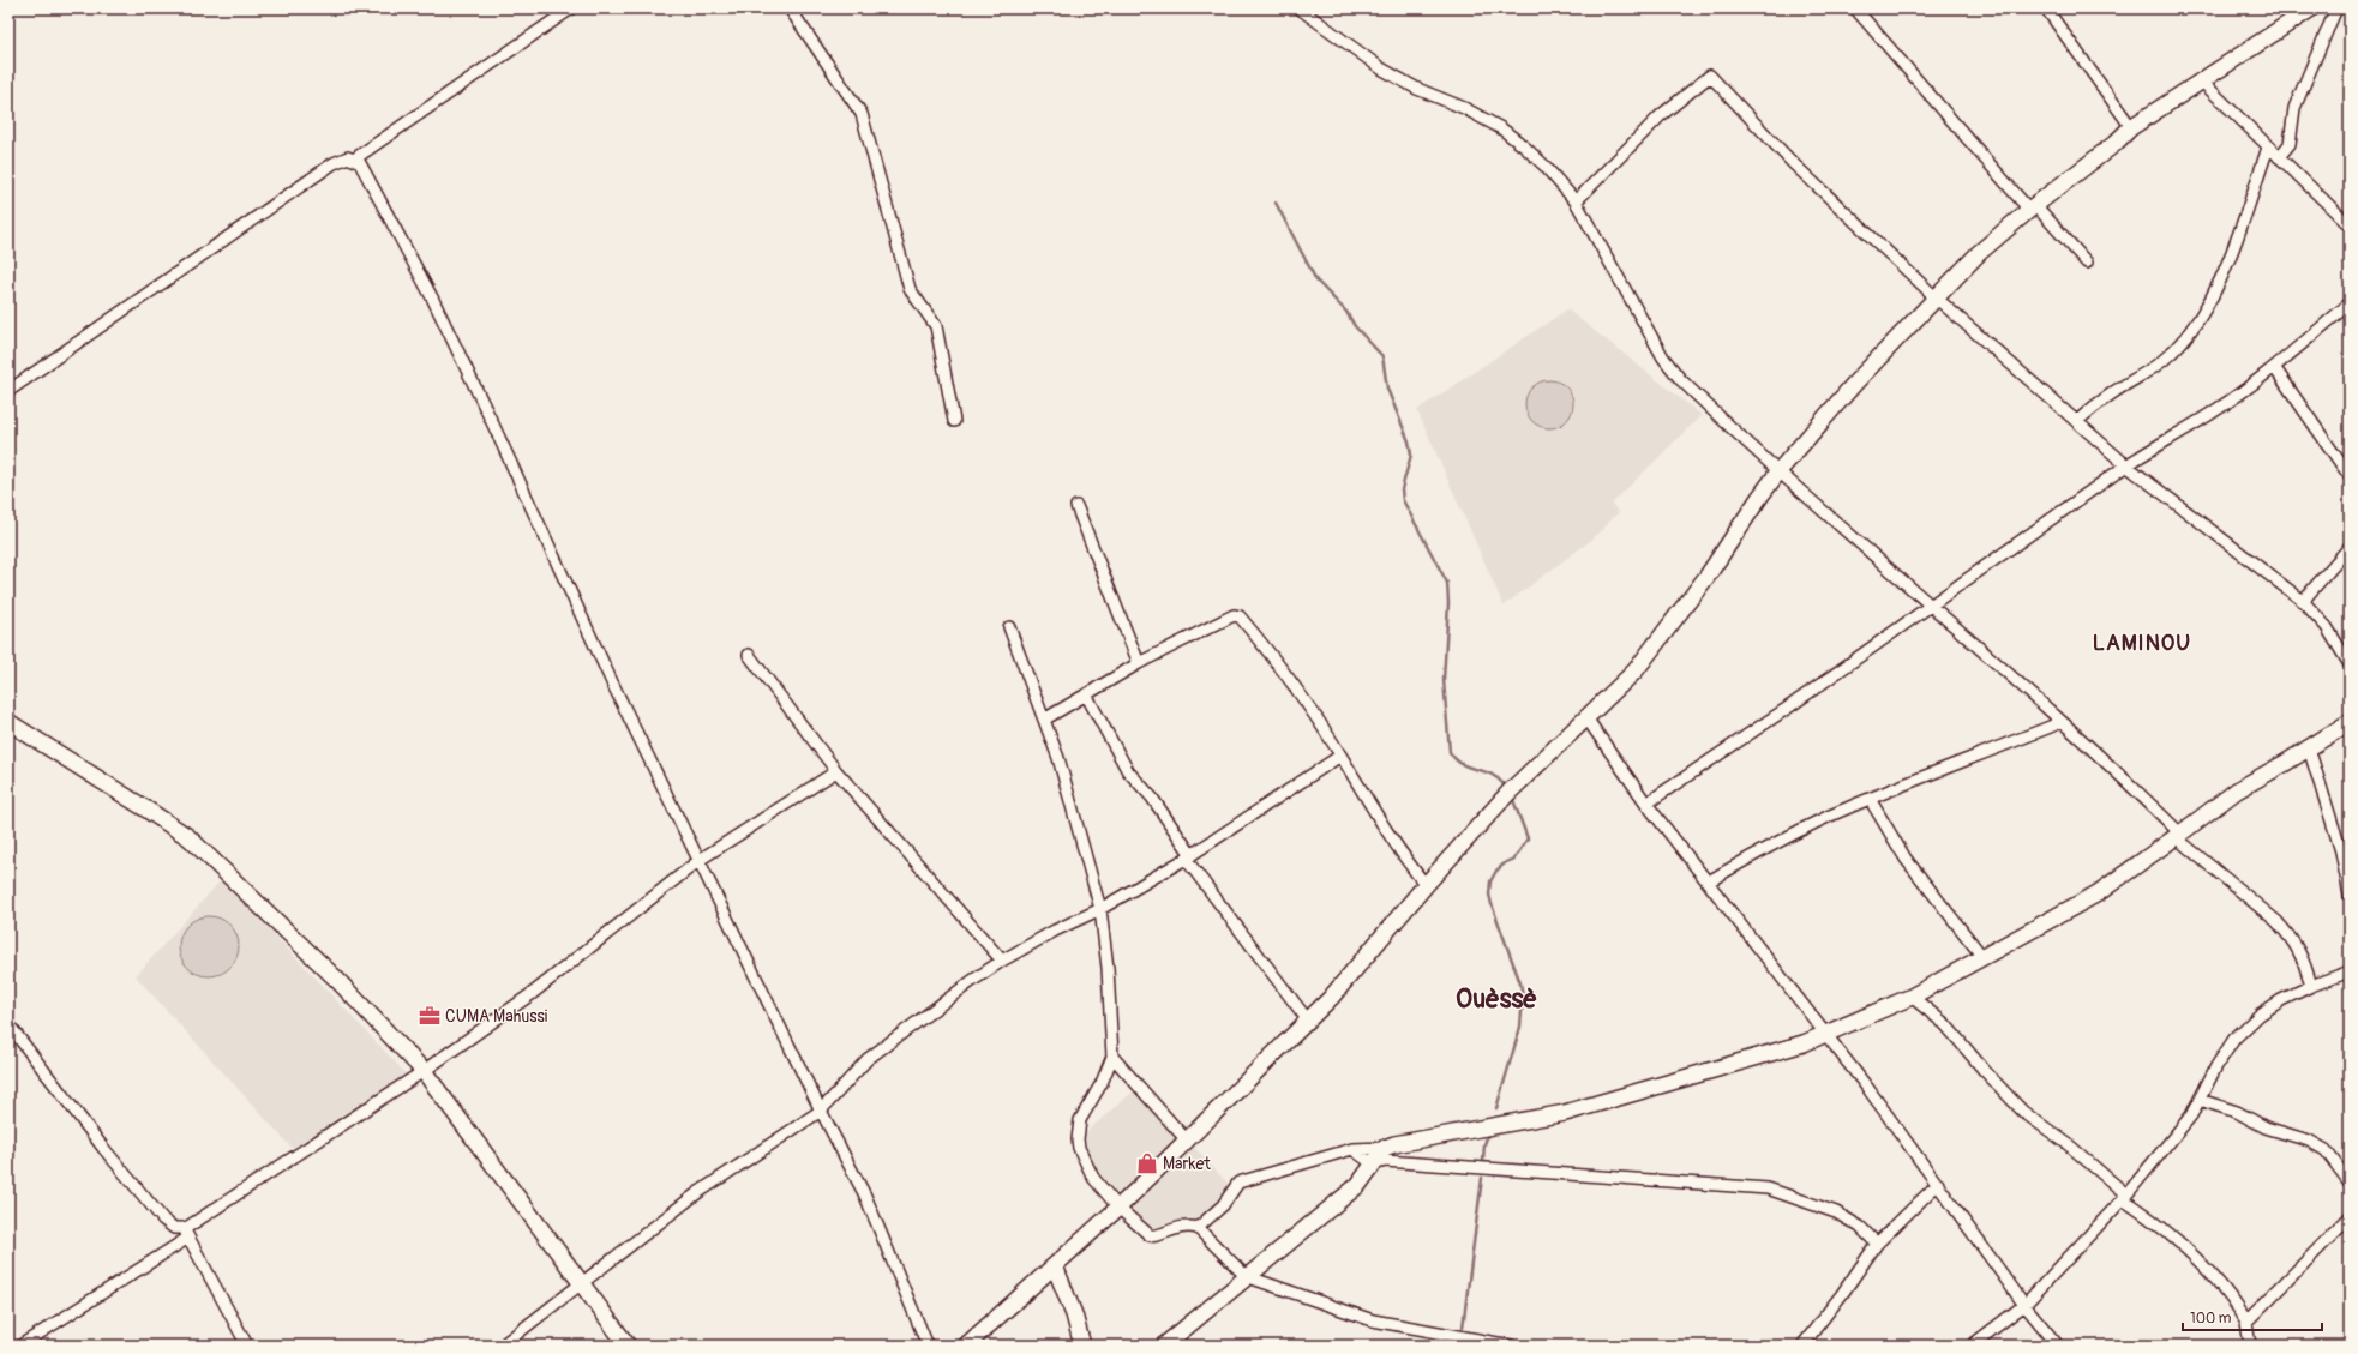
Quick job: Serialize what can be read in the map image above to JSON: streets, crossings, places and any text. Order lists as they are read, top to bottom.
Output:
{
  "districts": ["LAMINOU", "Ouèssè"],
  "places": {
    "office": ["CUMA Mahussi"],
    "shop": ["Market"]
  },
  "scale_bar": "100 m"
}
